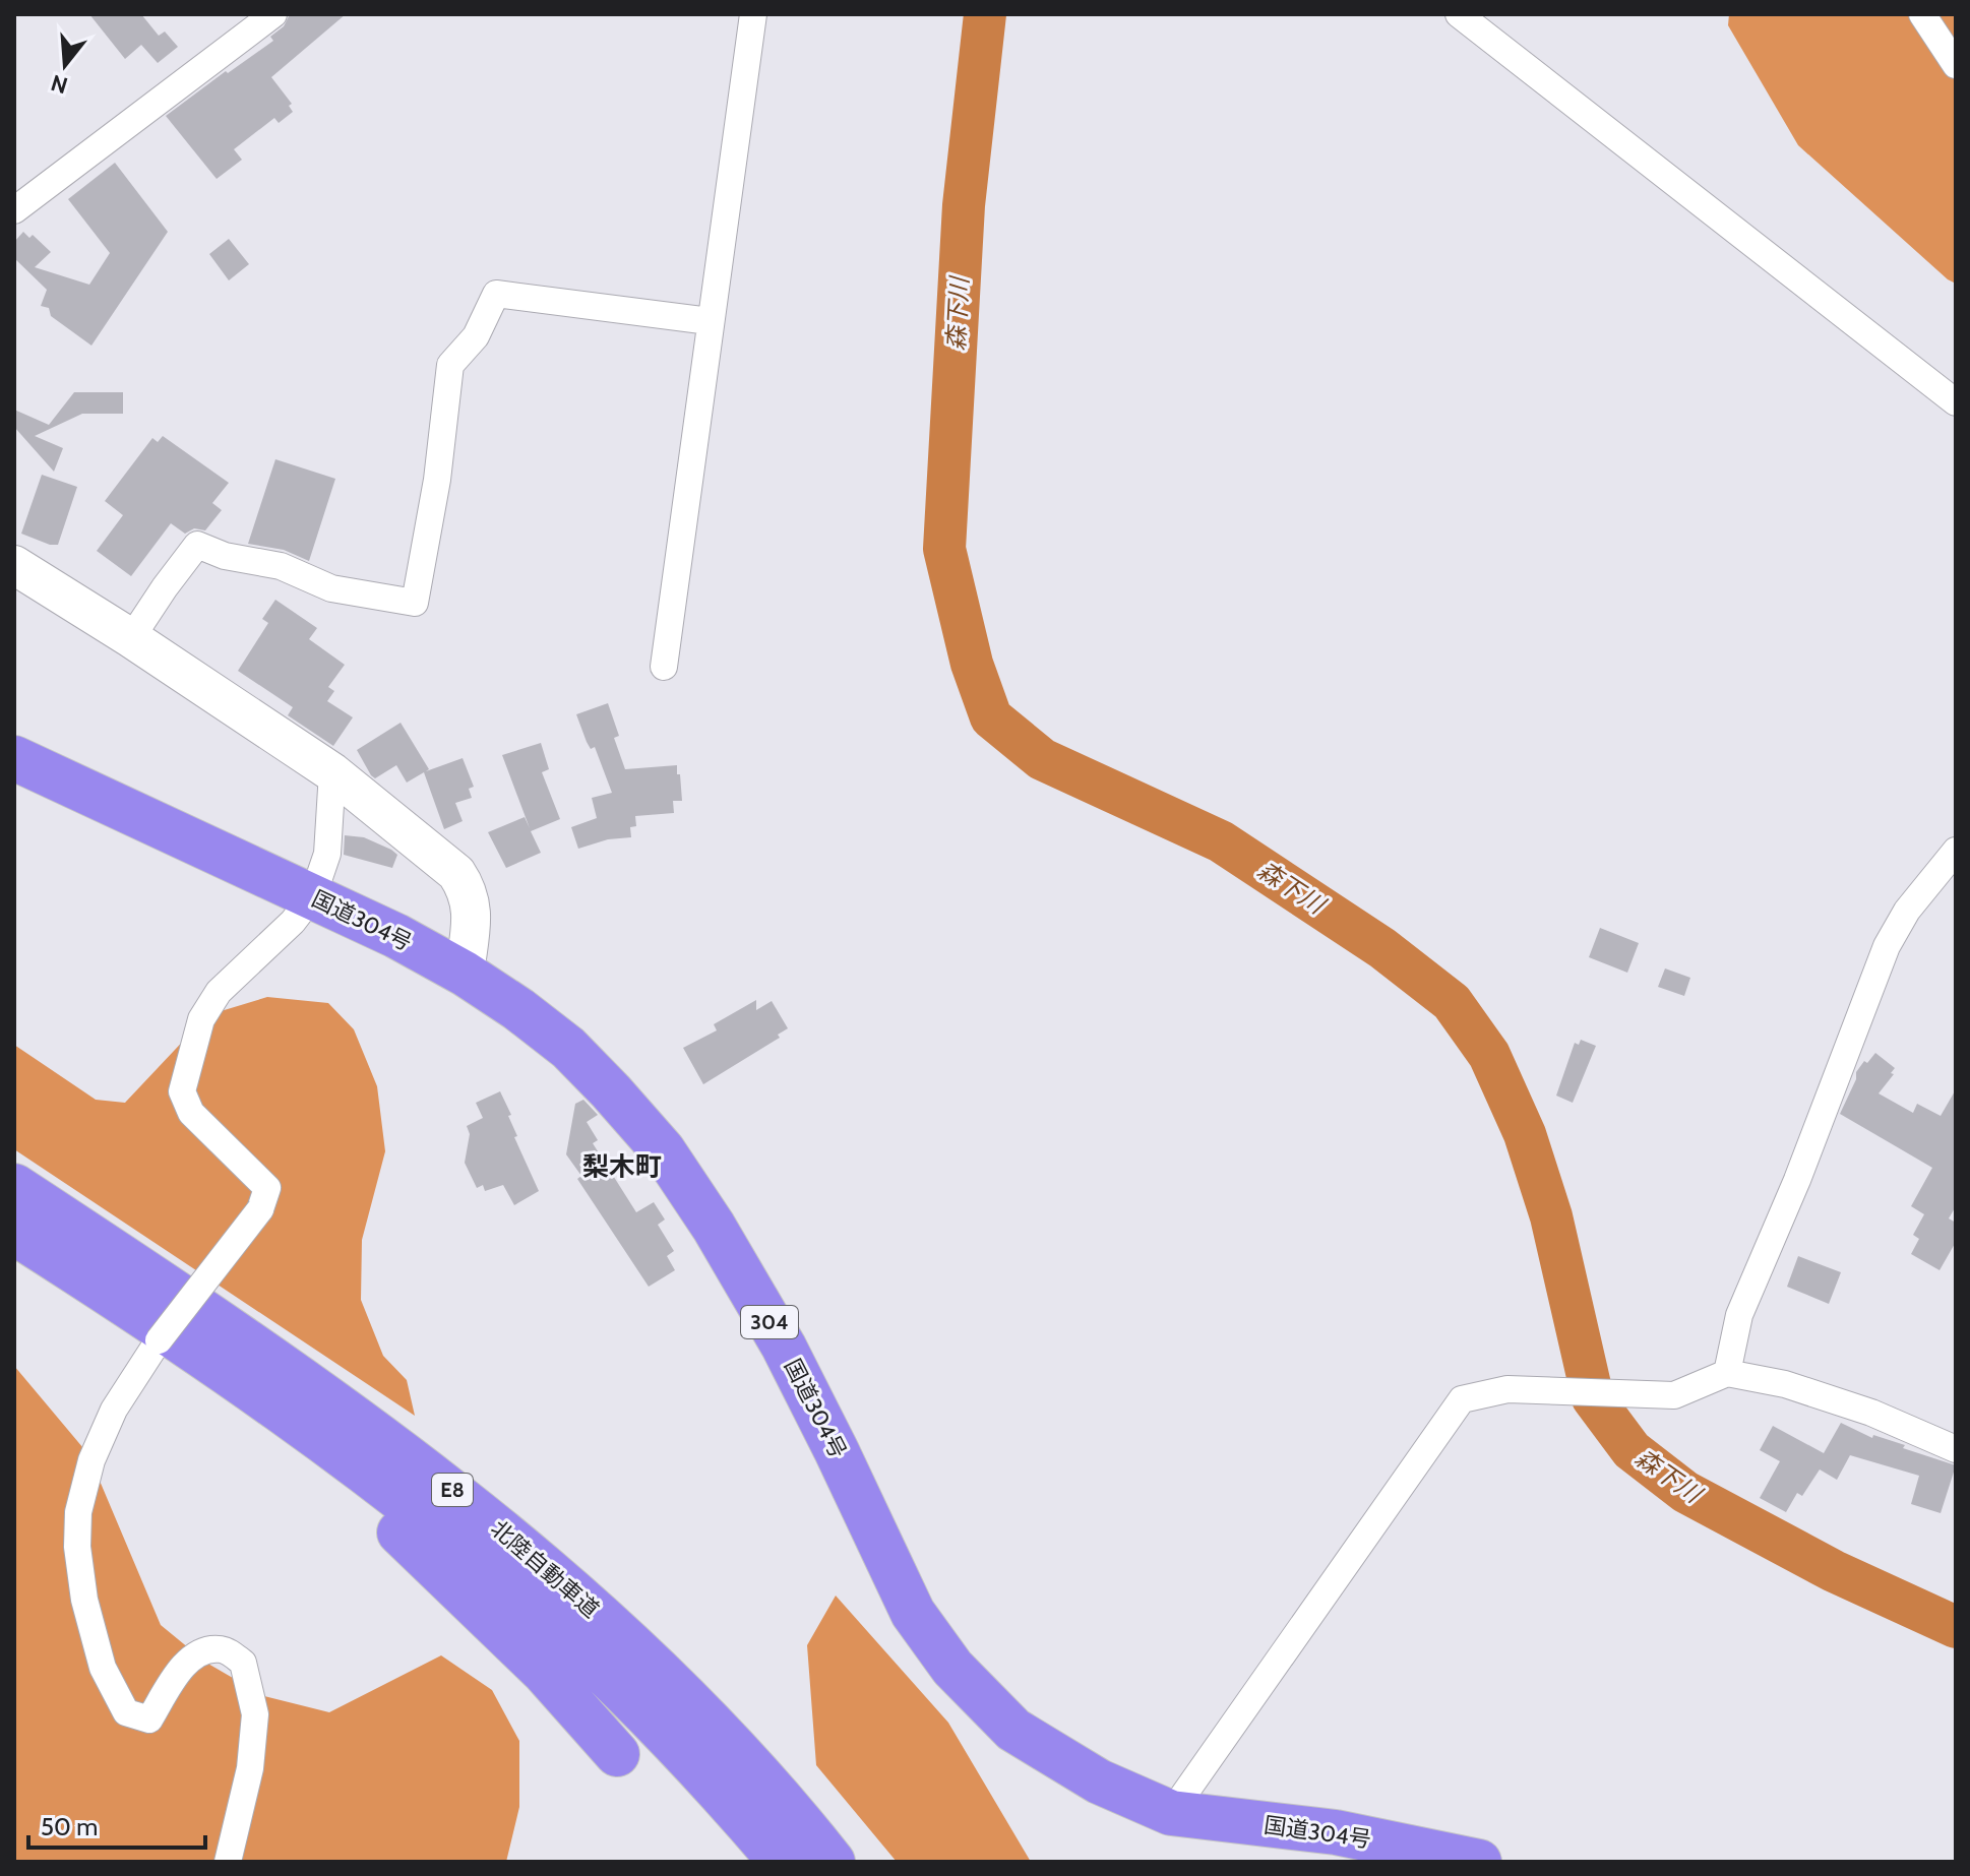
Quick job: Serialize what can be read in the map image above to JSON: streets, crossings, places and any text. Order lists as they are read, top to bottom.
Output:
{
  "streets": {
    "highway": [
      "国道304号",
      "304",
      "E8",
      "北陸自動車道"
    ]
  },
  "districts": ["梨木町"],
  "water": ["森下川"],
  "scale_bar": "50 m",
  "north": "bottom"
}
